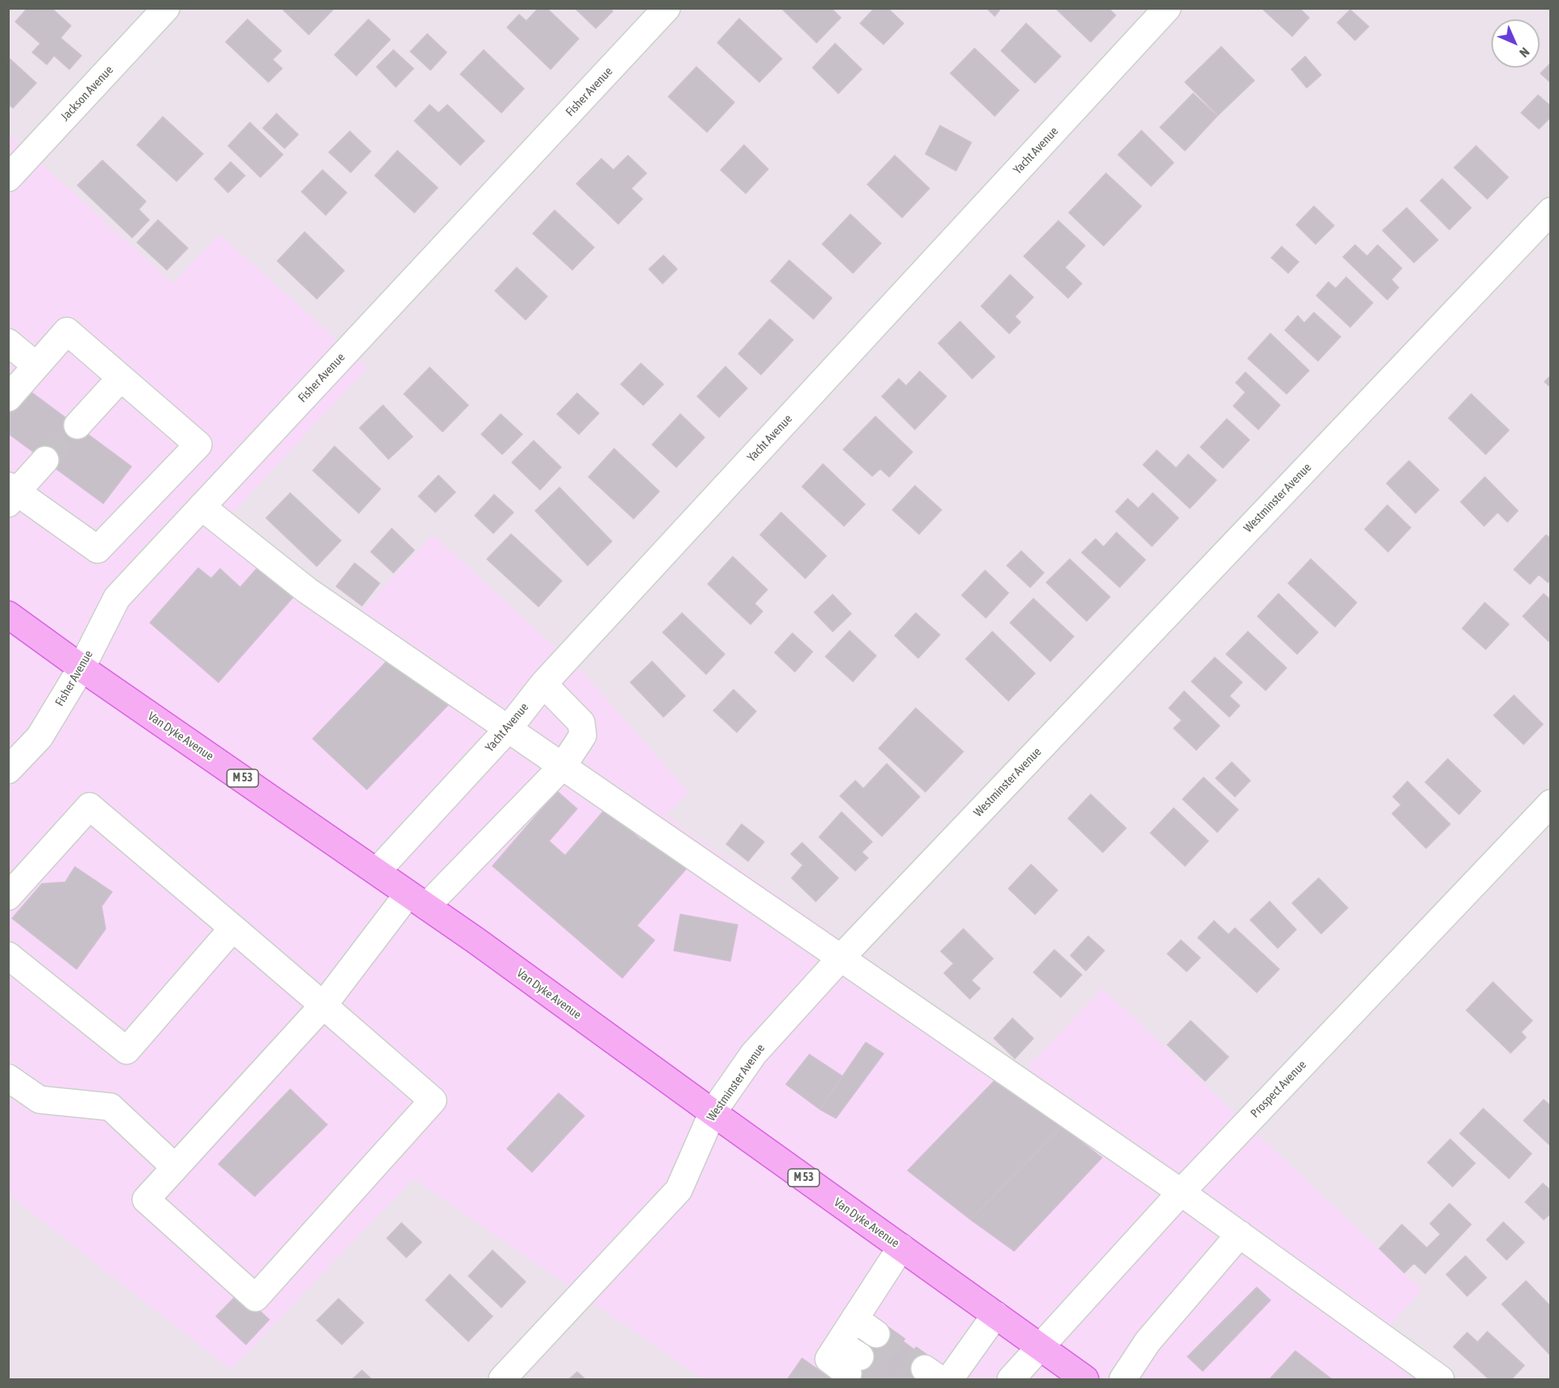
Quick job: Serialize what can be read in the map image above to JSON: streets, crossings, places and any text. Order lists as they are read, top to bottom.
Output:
{
  "streets": {
    "main road": ["Van Dyke Avenue", "M 53"],
    "street": [
      "Fisher Avenue",
      "Jackson Avenue",
      "Yacht Avenue",
      "Westminster Avenue",
      "Prospect Avenue"
    ]
  },
  "crossings": [
    ["Fisher Avenue", "Van Dyke Avenue"],
    ["Yacht Avenue", "Van Dyke Avenue"],
    ["Westminster Avenue", "Van Dyke Avenue"],
    ["Van Dyke Avenue", "Prospect Avenue"]
  ],
  "north": "bottom right"
}
